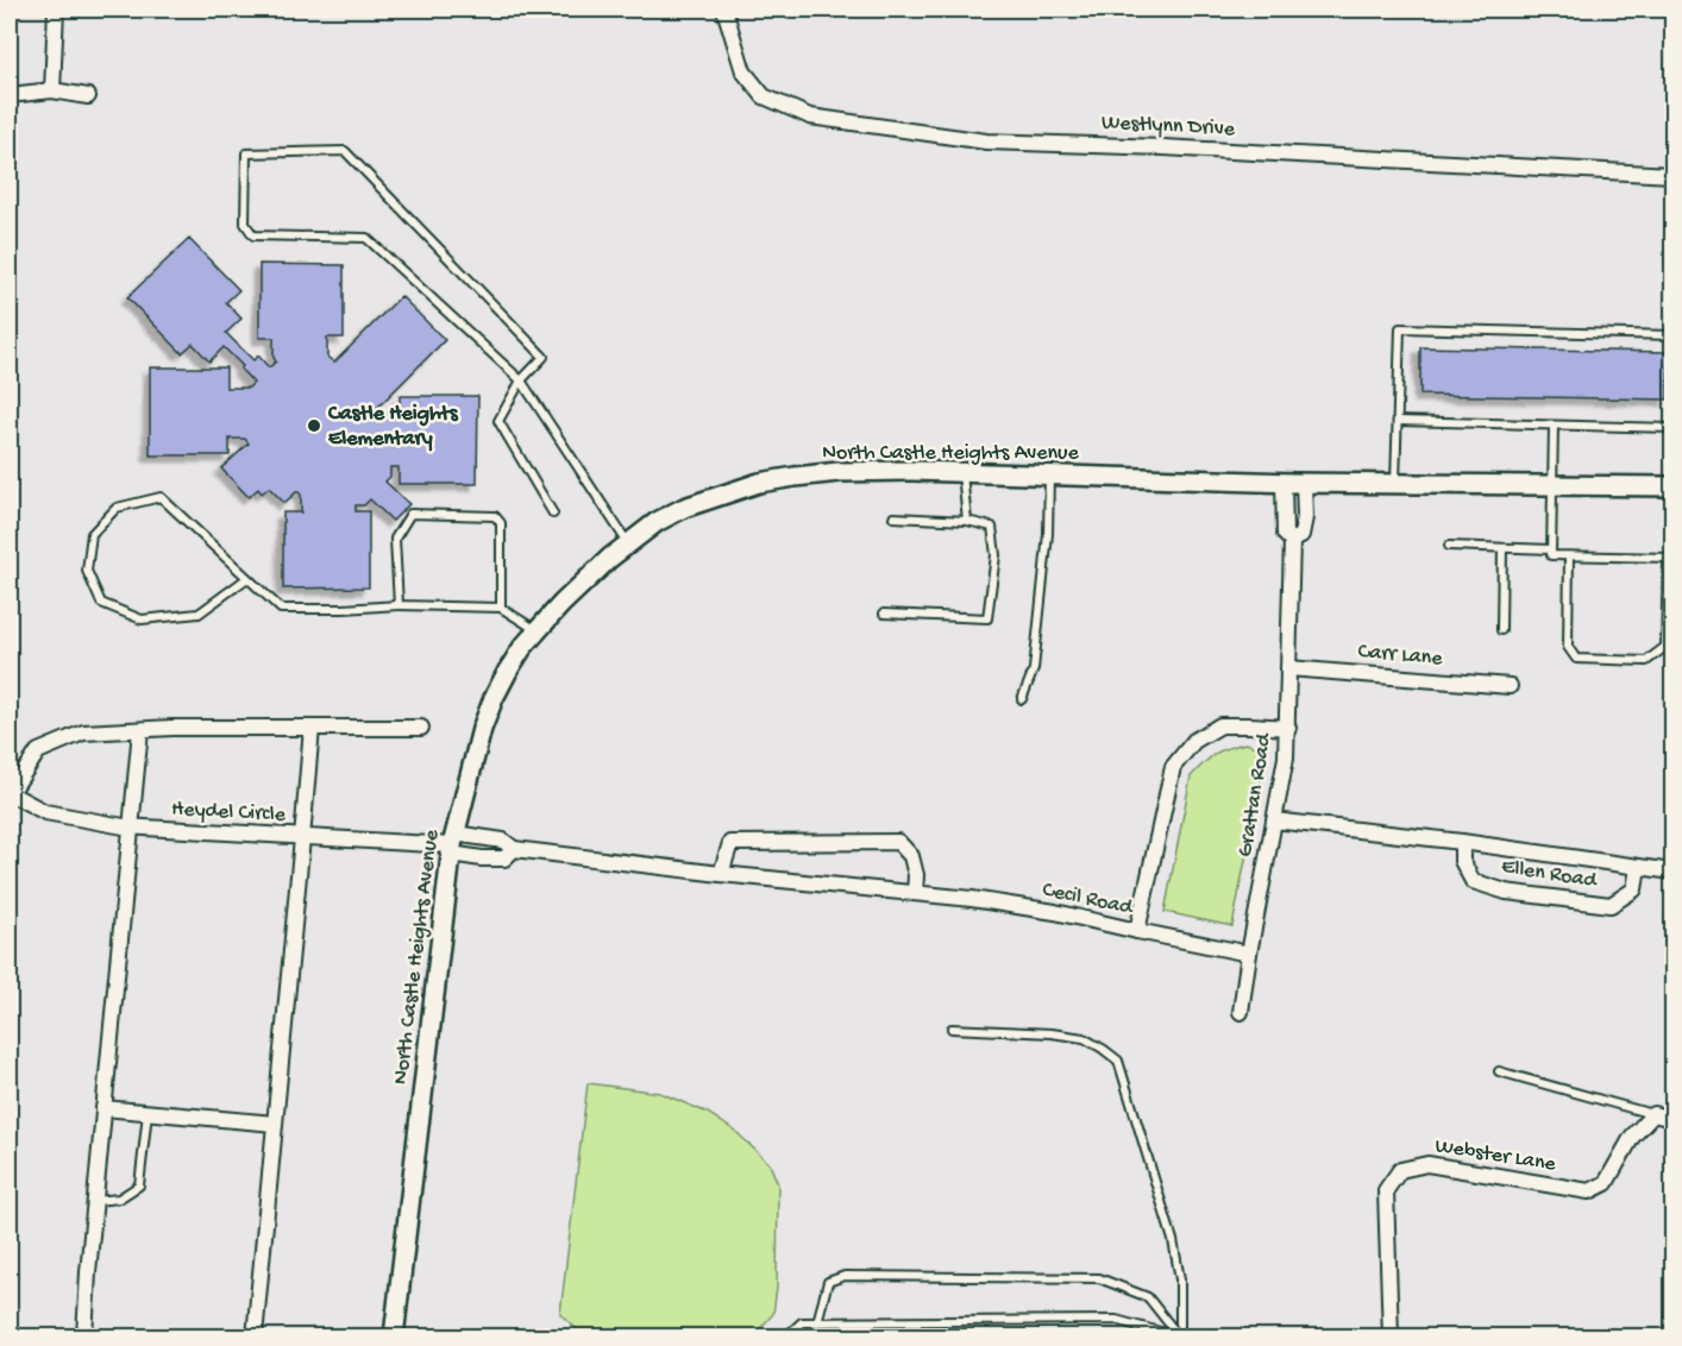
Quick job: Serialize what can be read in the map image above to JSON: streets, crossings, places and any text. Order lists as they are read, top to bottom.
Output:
{
  "streets": {
    "street": [
      "Westlynn Drive",
      "North Castle Heights Avenue",
      "Carr Lane",
      "Grattan Road",
      "Heydel Circle",
      "Ellen Road",
      "Cecil Road",
      "Webster Lane"
    ]
  },
  "crossings": [
    ["North Castle Heights Avenue", "Heydel Circle"],
    ["Carr Lane", "Grattan Road"],
    ["Grattan Road", "Ellen Road"],
    ["Grattan Road", "Cecil Road"]
  ],
  "places": ["Castle Heights Elementary"]
}
